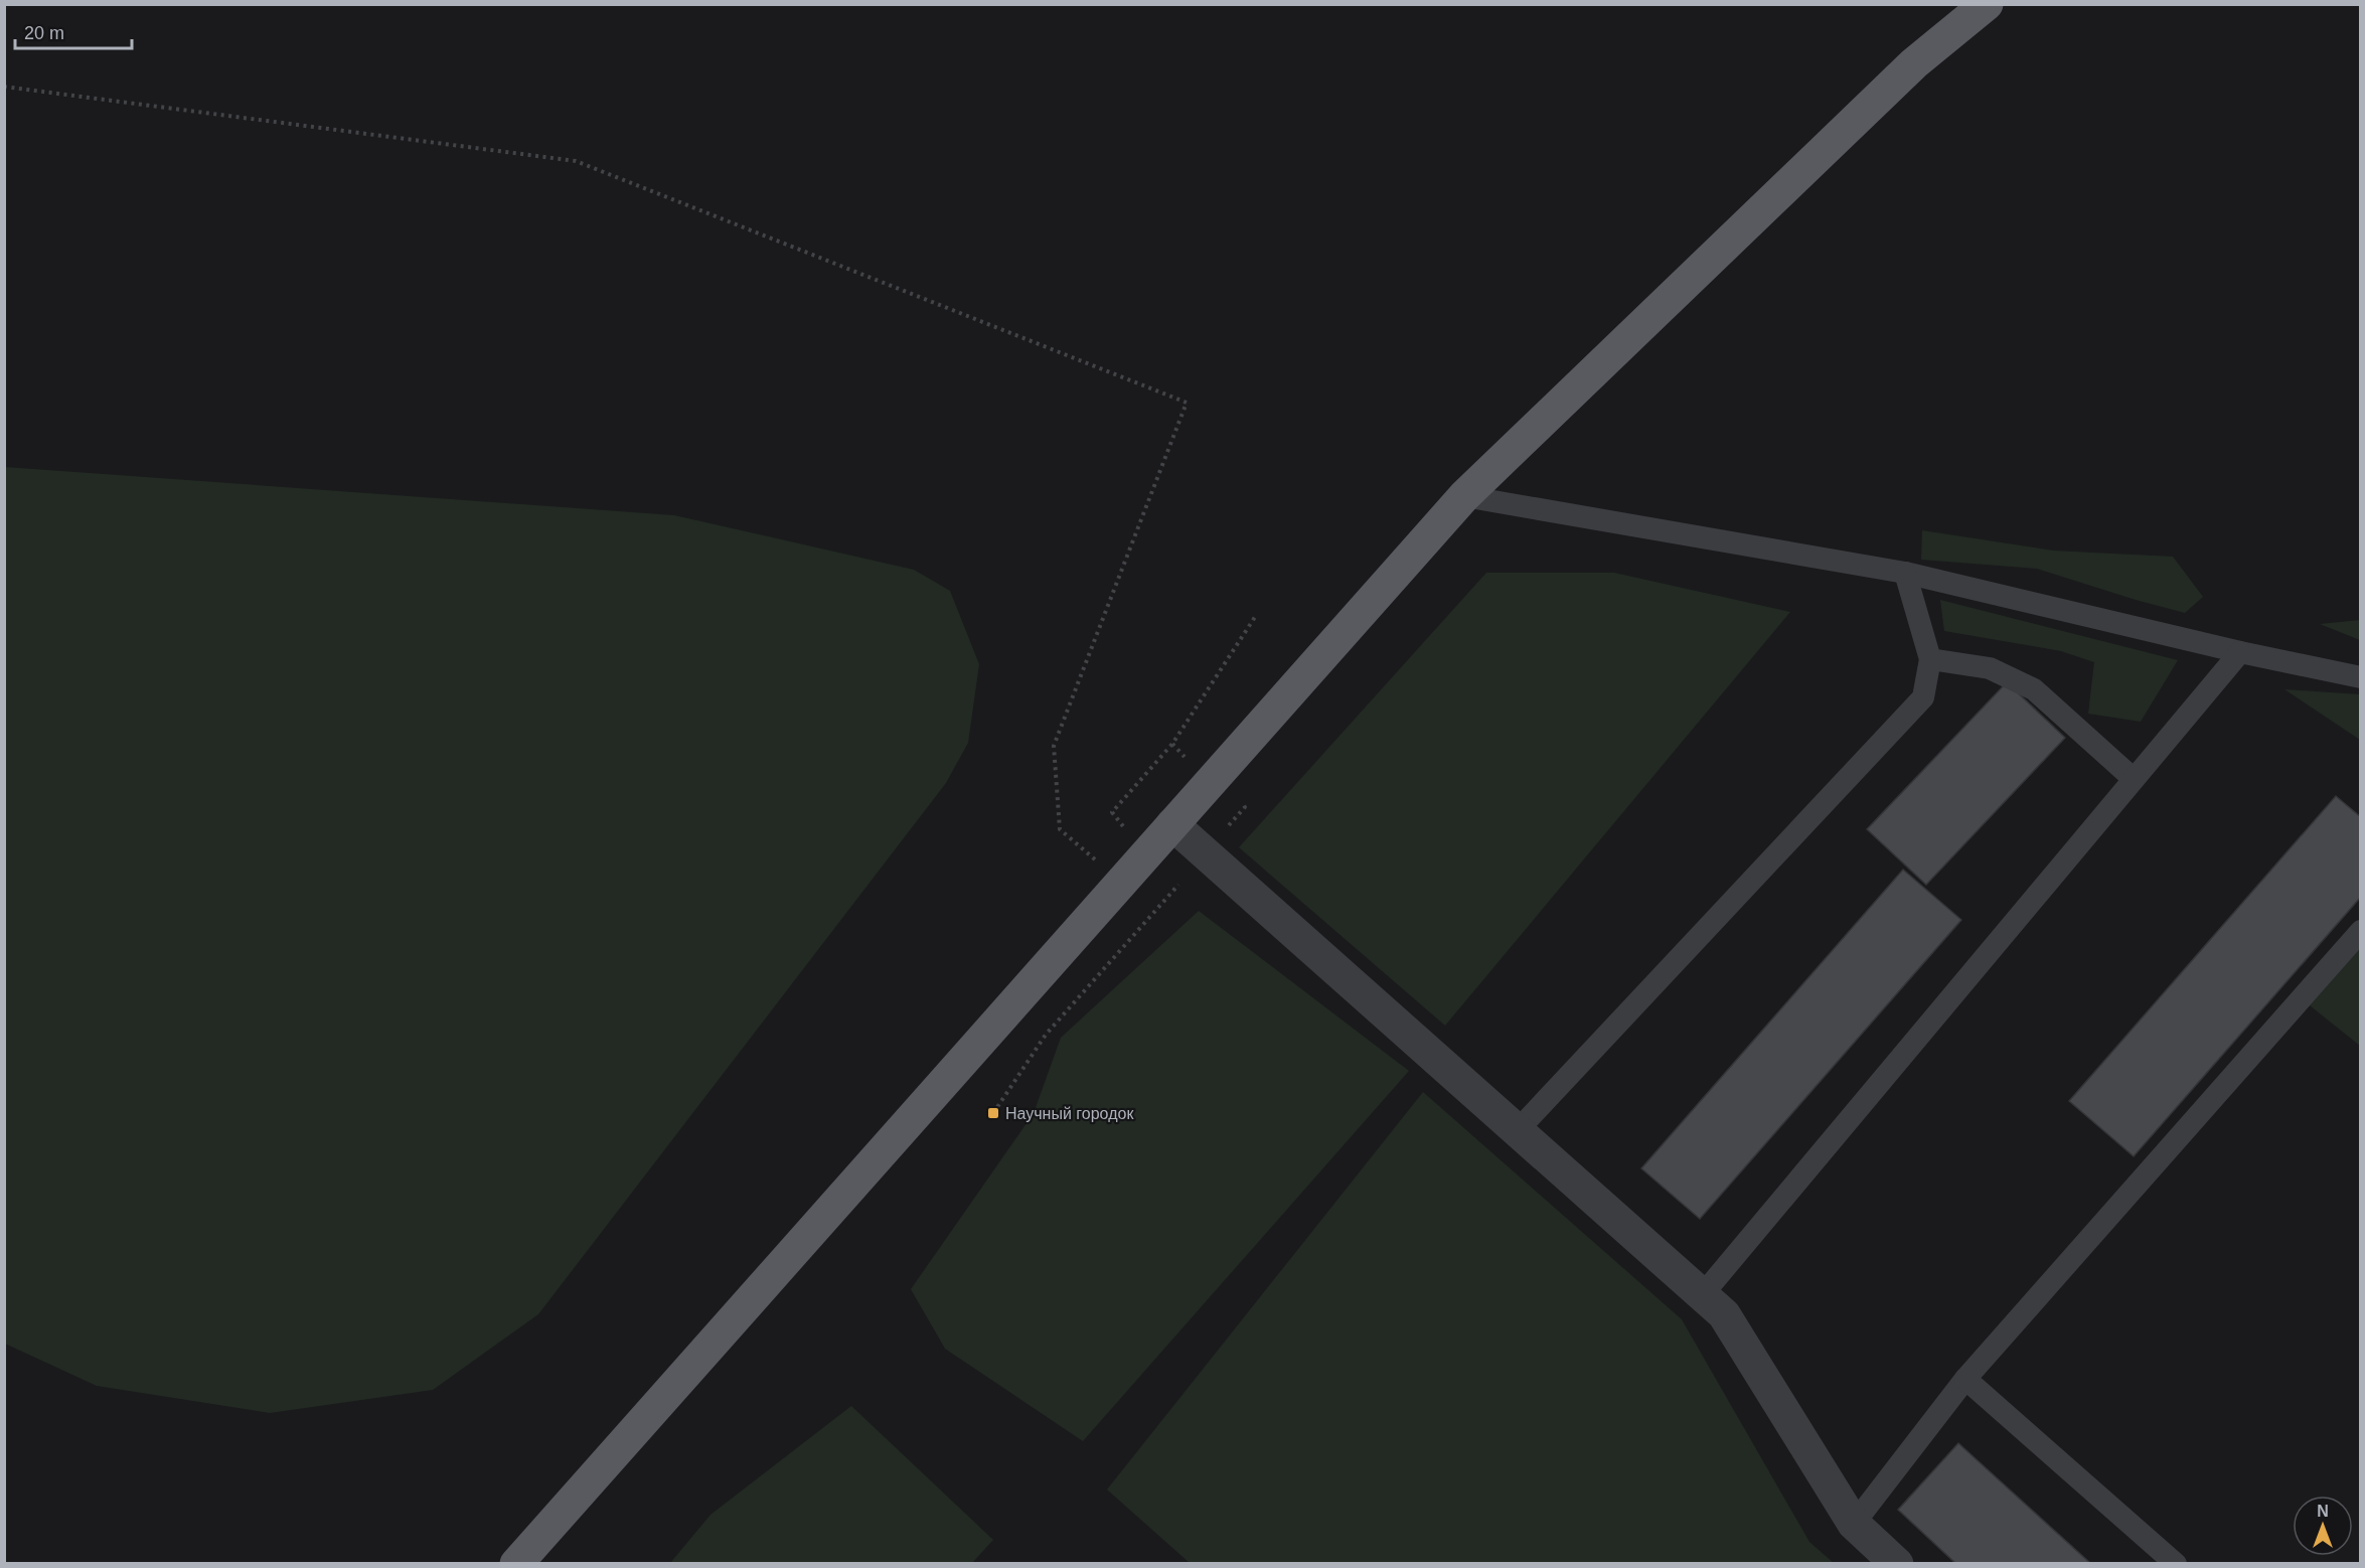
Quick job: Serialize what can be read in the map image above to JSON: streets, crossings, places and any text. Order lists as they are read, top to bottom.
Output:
{
  "places": {
    "transit": ["Научный городок"]
  },
  "scale_bar": "20 m",
  "north": "top"
}
